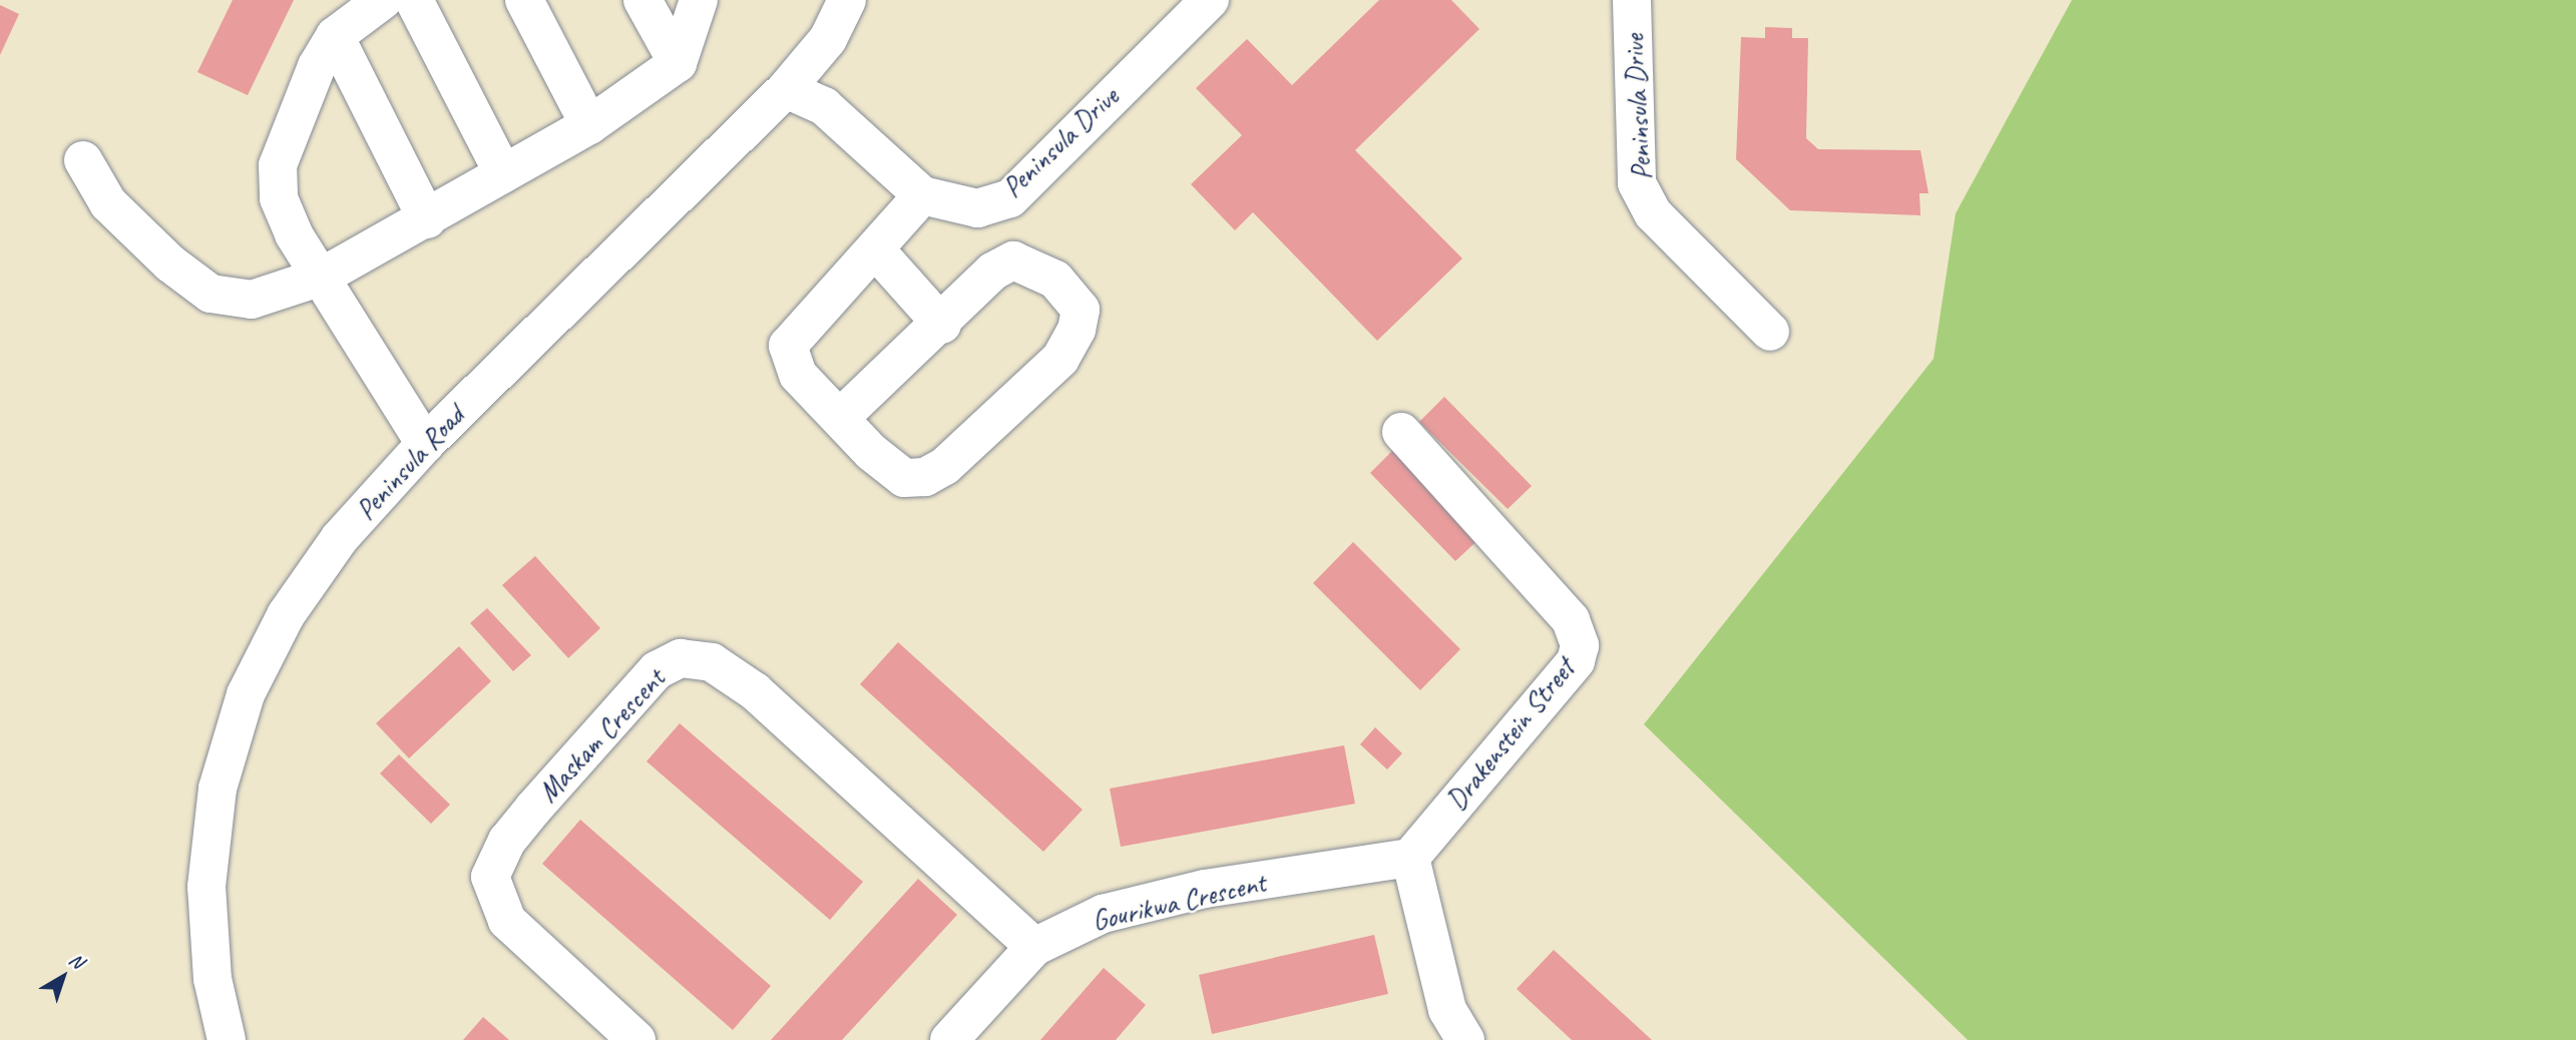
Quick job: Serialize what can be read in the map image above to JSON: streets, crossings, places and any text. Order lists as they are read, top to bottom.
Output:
{
  "streets": {
    "street": [
      "Peninsula Drive",
      "Peninsula Road",
      "Drakenstein Street",
      "Maskam Crescent",
      "Gourikwa Crescent"
    ]
  },
  "crossings": [
    ["Drakenstein Street", "Gourikwa Crescent"],
    ["Maskam Crescent", "Gourikwa Crescent"]
  ],
  "north": "top right"
}
